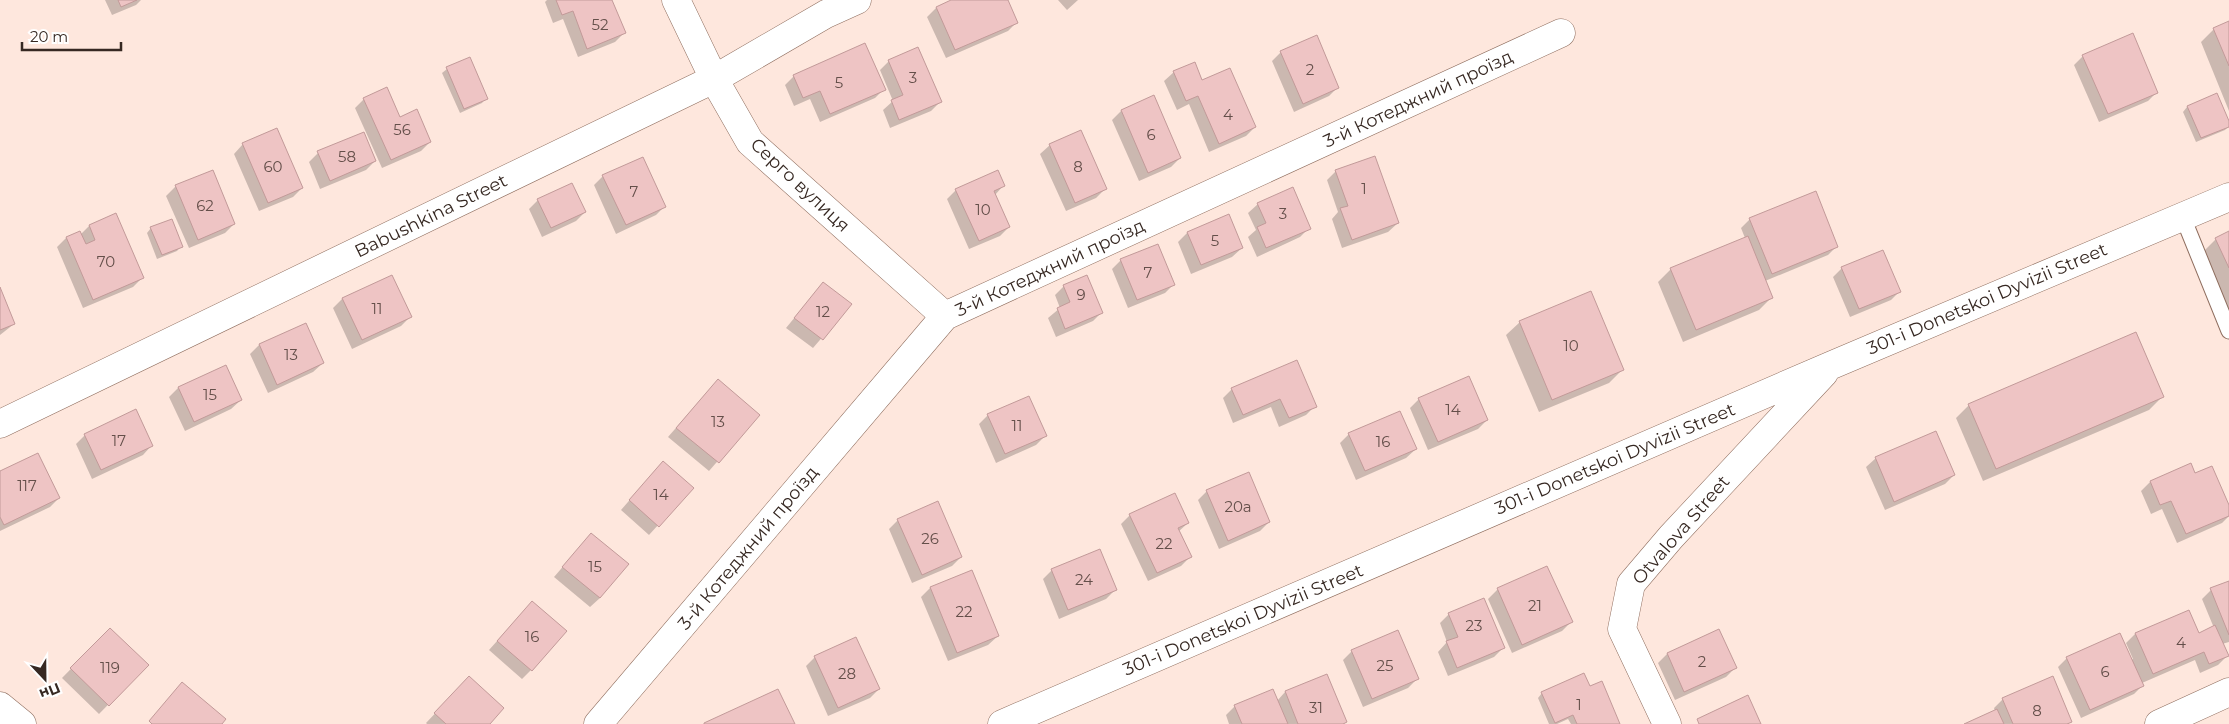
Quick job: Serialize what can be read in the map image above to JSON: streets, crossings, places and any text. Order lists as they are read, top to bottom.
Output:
{
  "streets": {
    "street": [
      "3-й Котеджний проїзд",
      "Серго вулиця",
      "Babushkina Street",
      "301-i Donetskoi Dyvizii Street",
      "Otvalova Street"
    ]
  },
  "crossings": [
    ["3-й Котеджний проїзд", "Серго вулиця"],
    ["Серго вулиця", "Babushkina Street"],
    ["301-i Donetskoi Dyvizii Street", "Otvalova Street"]
  ],
  "house_numbers": [
    "52",
    "2",
    "3",
    "5",
    "4",
    "56",
    "6",
    "58",
    "60",
    "8",
    "1",
    "7",
    "62",
    "10",
    "3",
    "5",
    "70",
    "7",
    "9",
    "11",
    "12",
    "10",
    "13",
    "15",
    "14",
    "13",
    "11",
    "17",
    "16",
    "117",
    "14",
    "20а",
    "26",
    "22",
    "15",
    "24",
    "21",
    "22",
    "23",
    "16",
    "4",
    "2",
    "25",
    "119",
    "6",
    "28",
    "1",
    "31",
    "8"
  ],
  "scale_bar": "20 m",
  "north": "bottom"
}
